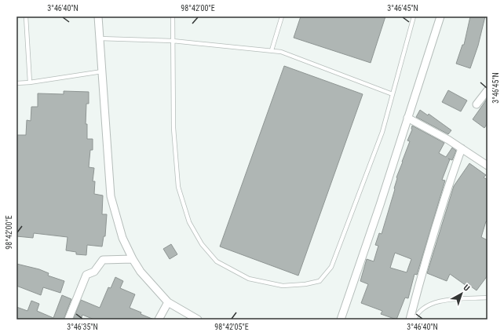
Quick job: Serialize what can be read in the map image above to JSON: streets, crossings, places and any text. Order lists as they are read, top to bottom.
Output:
{
  "north": "top right",
  "coordinates": [
    "3°46'40\"N",
    "98°42'00\"E",
    "3°46'45\"N",
    "3°46'35\"N",
    "98°42'05\"E"
  ]
}
